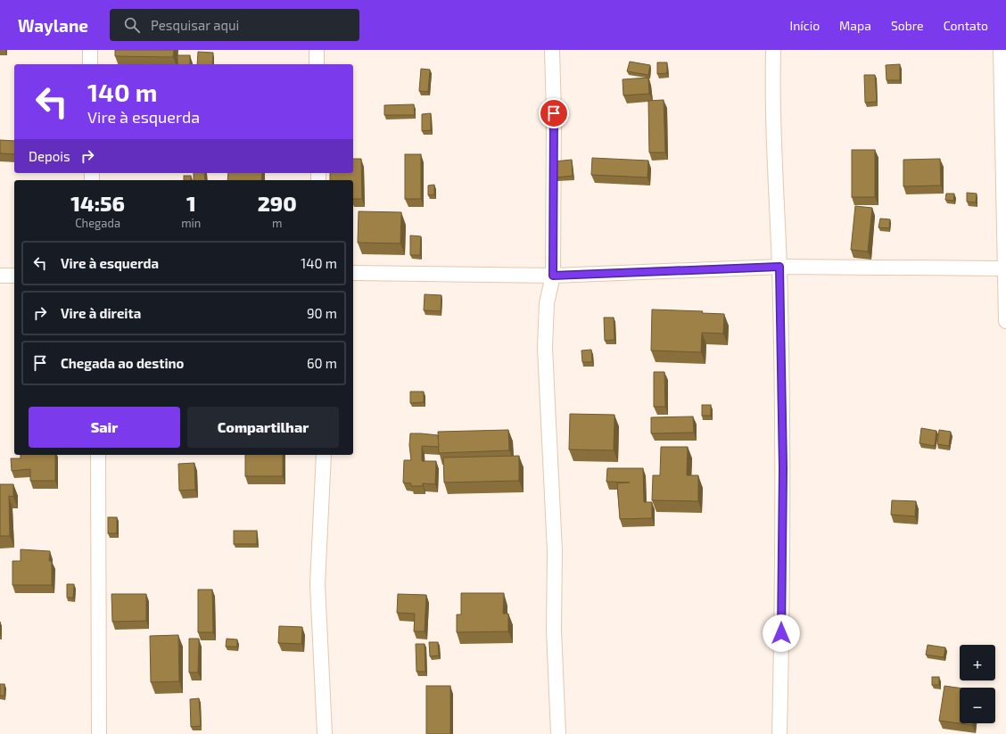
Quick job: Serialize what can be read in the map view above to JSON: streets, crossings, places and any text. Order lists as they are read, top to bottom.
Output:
{
  "page": {
    "header": "Waylane",
    "search": "Pesquisar aqui",
    "nav": [
      "Início",
      "Mapa",
      "Sobre",
      "Contato"
    ],
    "turn": ["140 m", "Vire à esquerda"],
    "then": "Depois",
    "eta": [
      "14:56",
      "Chegada",
      "1",
      "min",
      "290",
      "m"
    ],
    "list": [
      {
        "name": "Vire à esquerda",
        "value": "140 m"
      },
      {
        "name": "Vire à direita",
        "value": "90 m"
      },
      {
        "name": "Chegada ao destino",
        "value": "60 m"
      }
    ],
    "buttons": ["Sair", "Compartilhar"],
    "map_buttons": ["+", "−"]
  }
}
